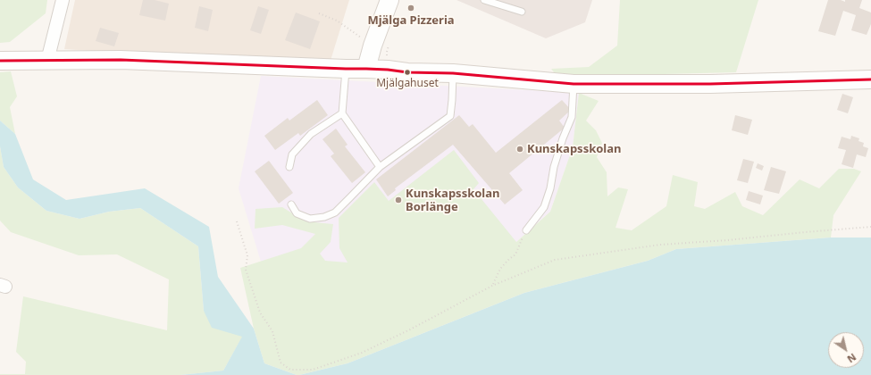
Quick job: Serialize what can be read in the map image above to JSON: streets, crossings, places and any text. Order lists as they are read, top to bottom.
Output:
{
  "places": [
    "Mjälga Pizzeria",
    "Mjälgahuset",
    "Kunskapsskolan",
    "Kunskapsskolan Borlänge"
  ],
  "north": "bottom right"
}
